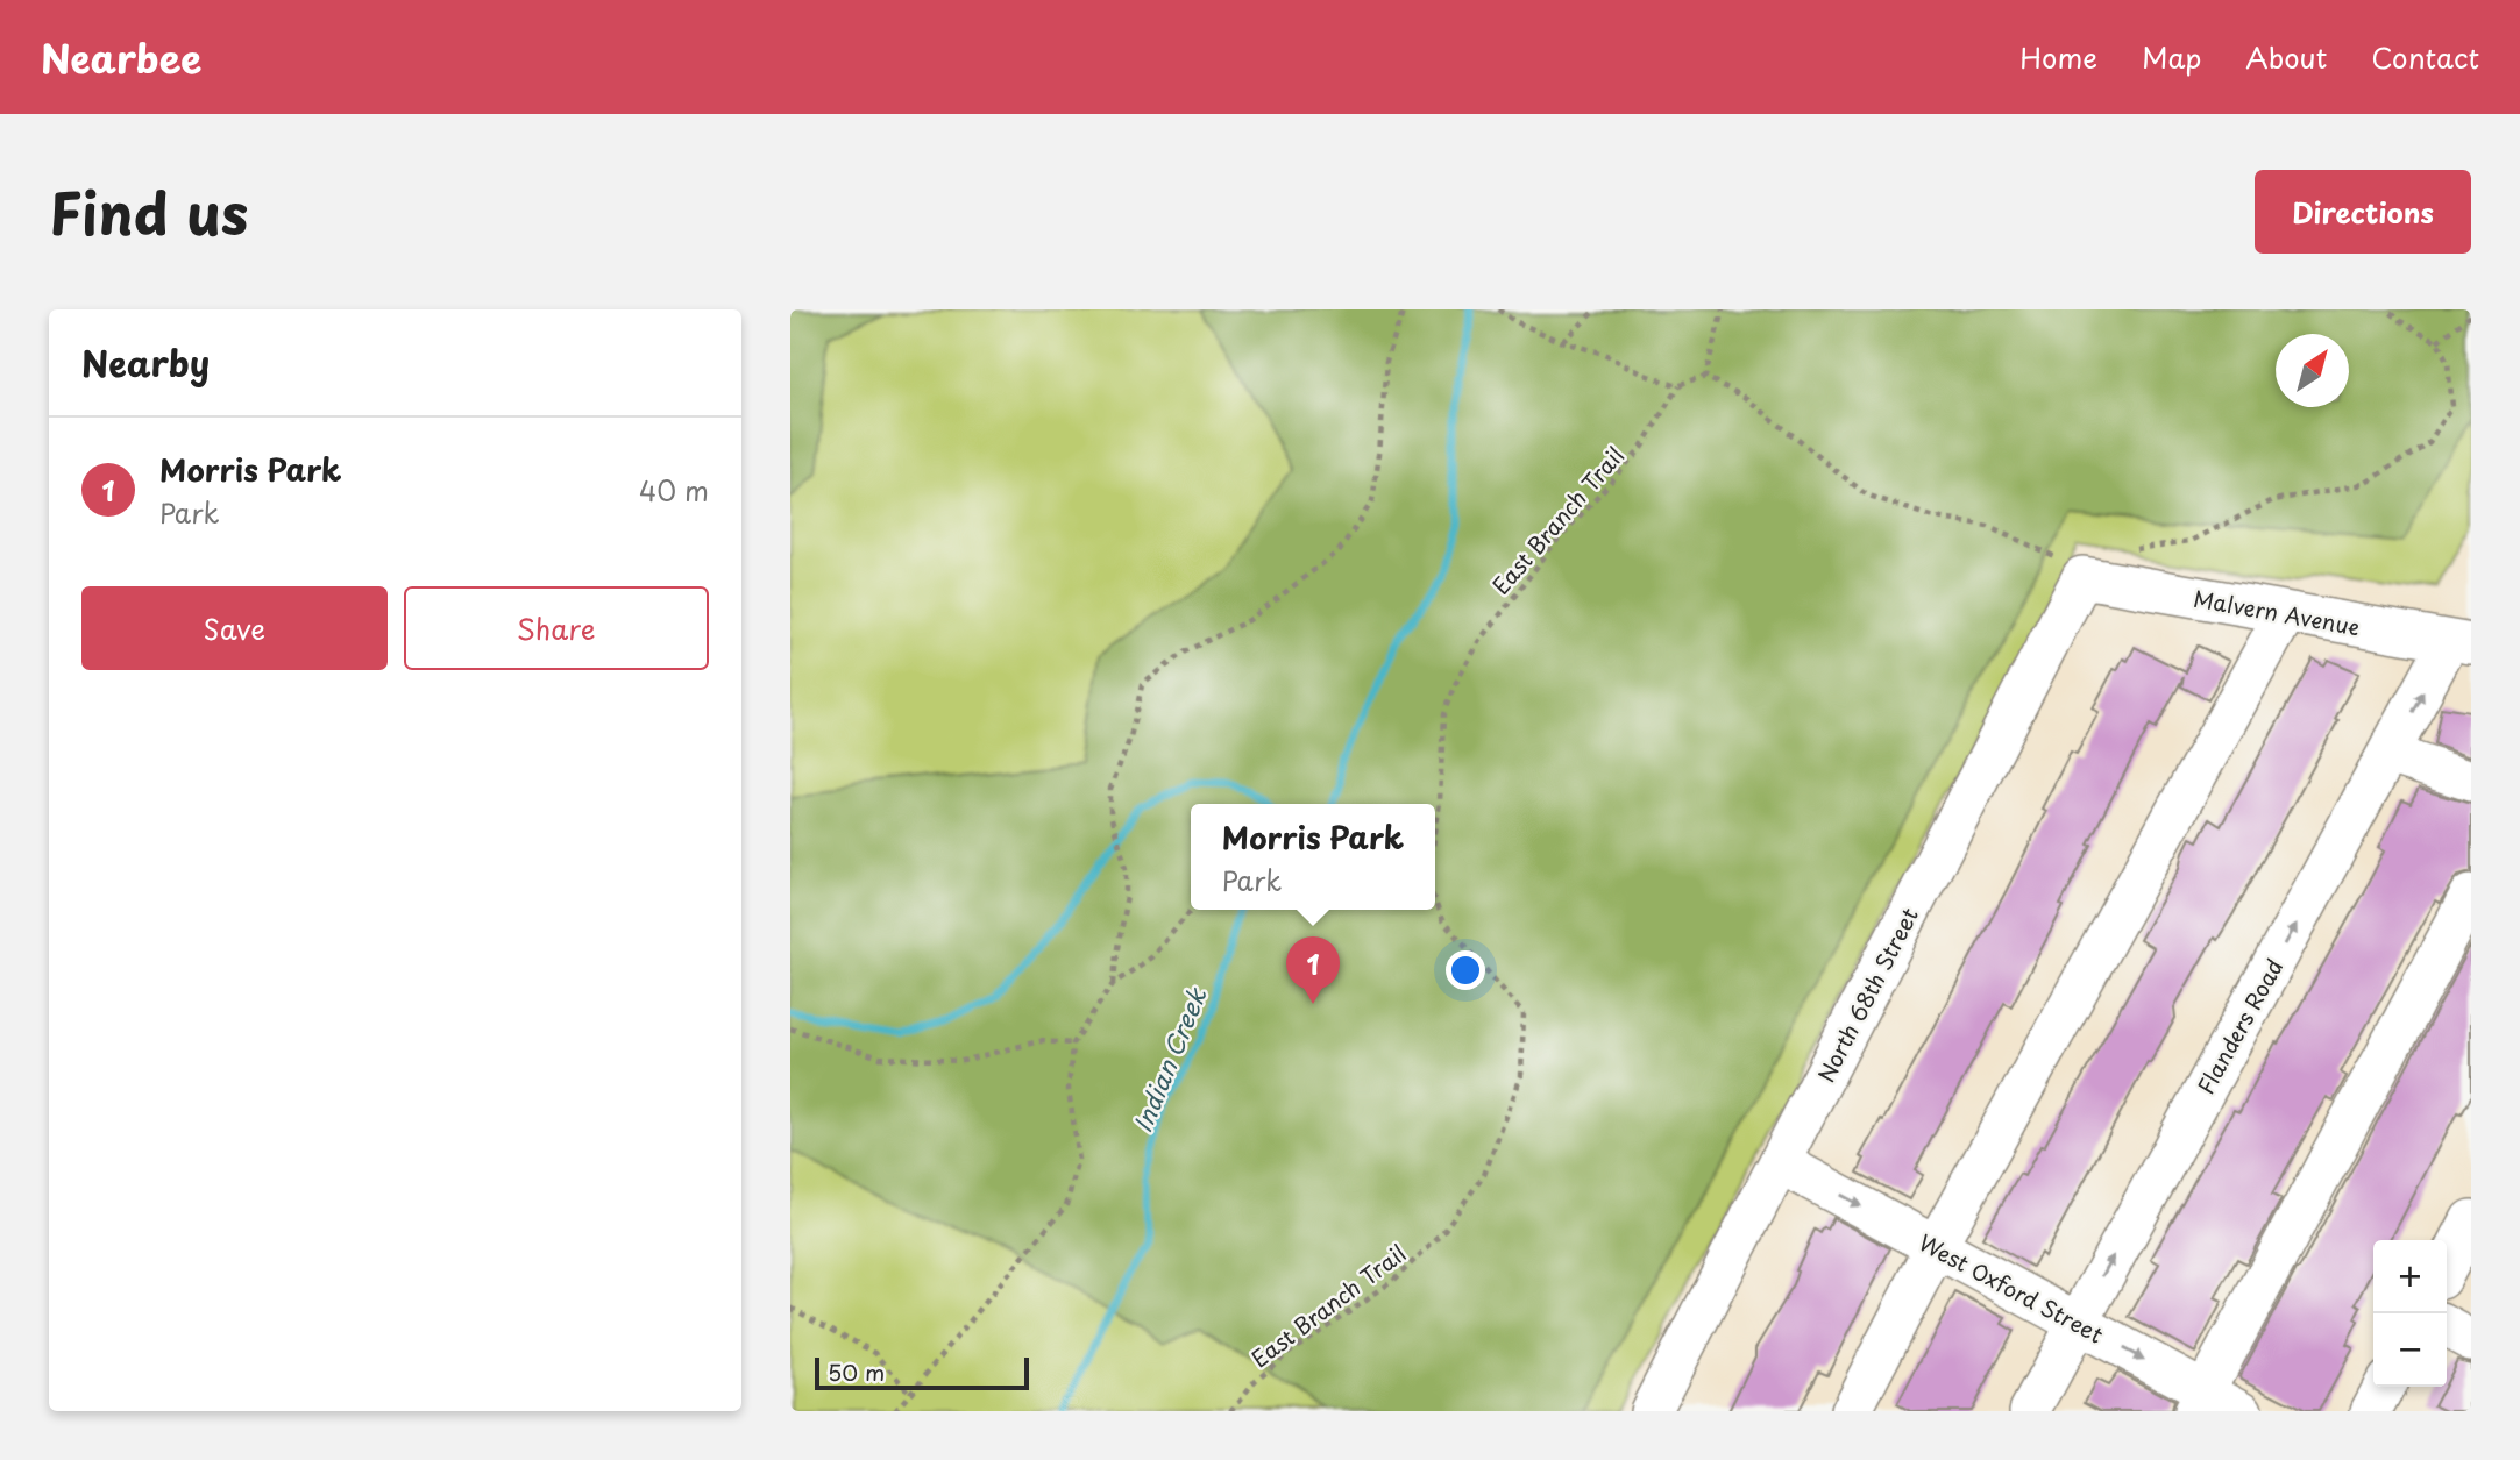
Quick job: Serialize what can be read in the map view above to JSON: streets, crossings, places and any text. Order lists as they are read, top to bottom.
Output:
{
  "streets": {
    "street": [
      "Malvern Avenue",
      "North 68th Street",
      "Flanders Road",
      "West Oxford Street"
    ],
    "path": ["East Branch Trail"]
  },
  "crossings": [
    ["Malvern Avenue", "North 68th Street"],
    ["Malvern Avenue", "Flanders Road"],
    ["North 68th Street", "West Oxford Street"],
    ["Flanders Road", "West Oxford Street"]
  ],
  "one_way": ["West Oxford Street"],
  "water": ["Indian Creek"],
  "scale_bar": "50 m",
  "north": "top right",
  "page": {
    "header": "Nearbee",
    "nav": [
      "Home",
      "Map",
      "About",
      "Contact"
    ],
    "title": "Find us",
    "buttons": [
      "Directions",
      ["Save", "Share"]
    ],
    "heading": "Nearby",
    "list": [
      {
        "mark": "1",
        "name": "Morris Park",
        "note": "Park",
        "value": "40 m"
      }
    ],
    "popup": ["Morris Park", "Park"],
    "pins": "1",
    "map_buttons": ["+", "−"],
    "scale": "50 m"
  }
}
